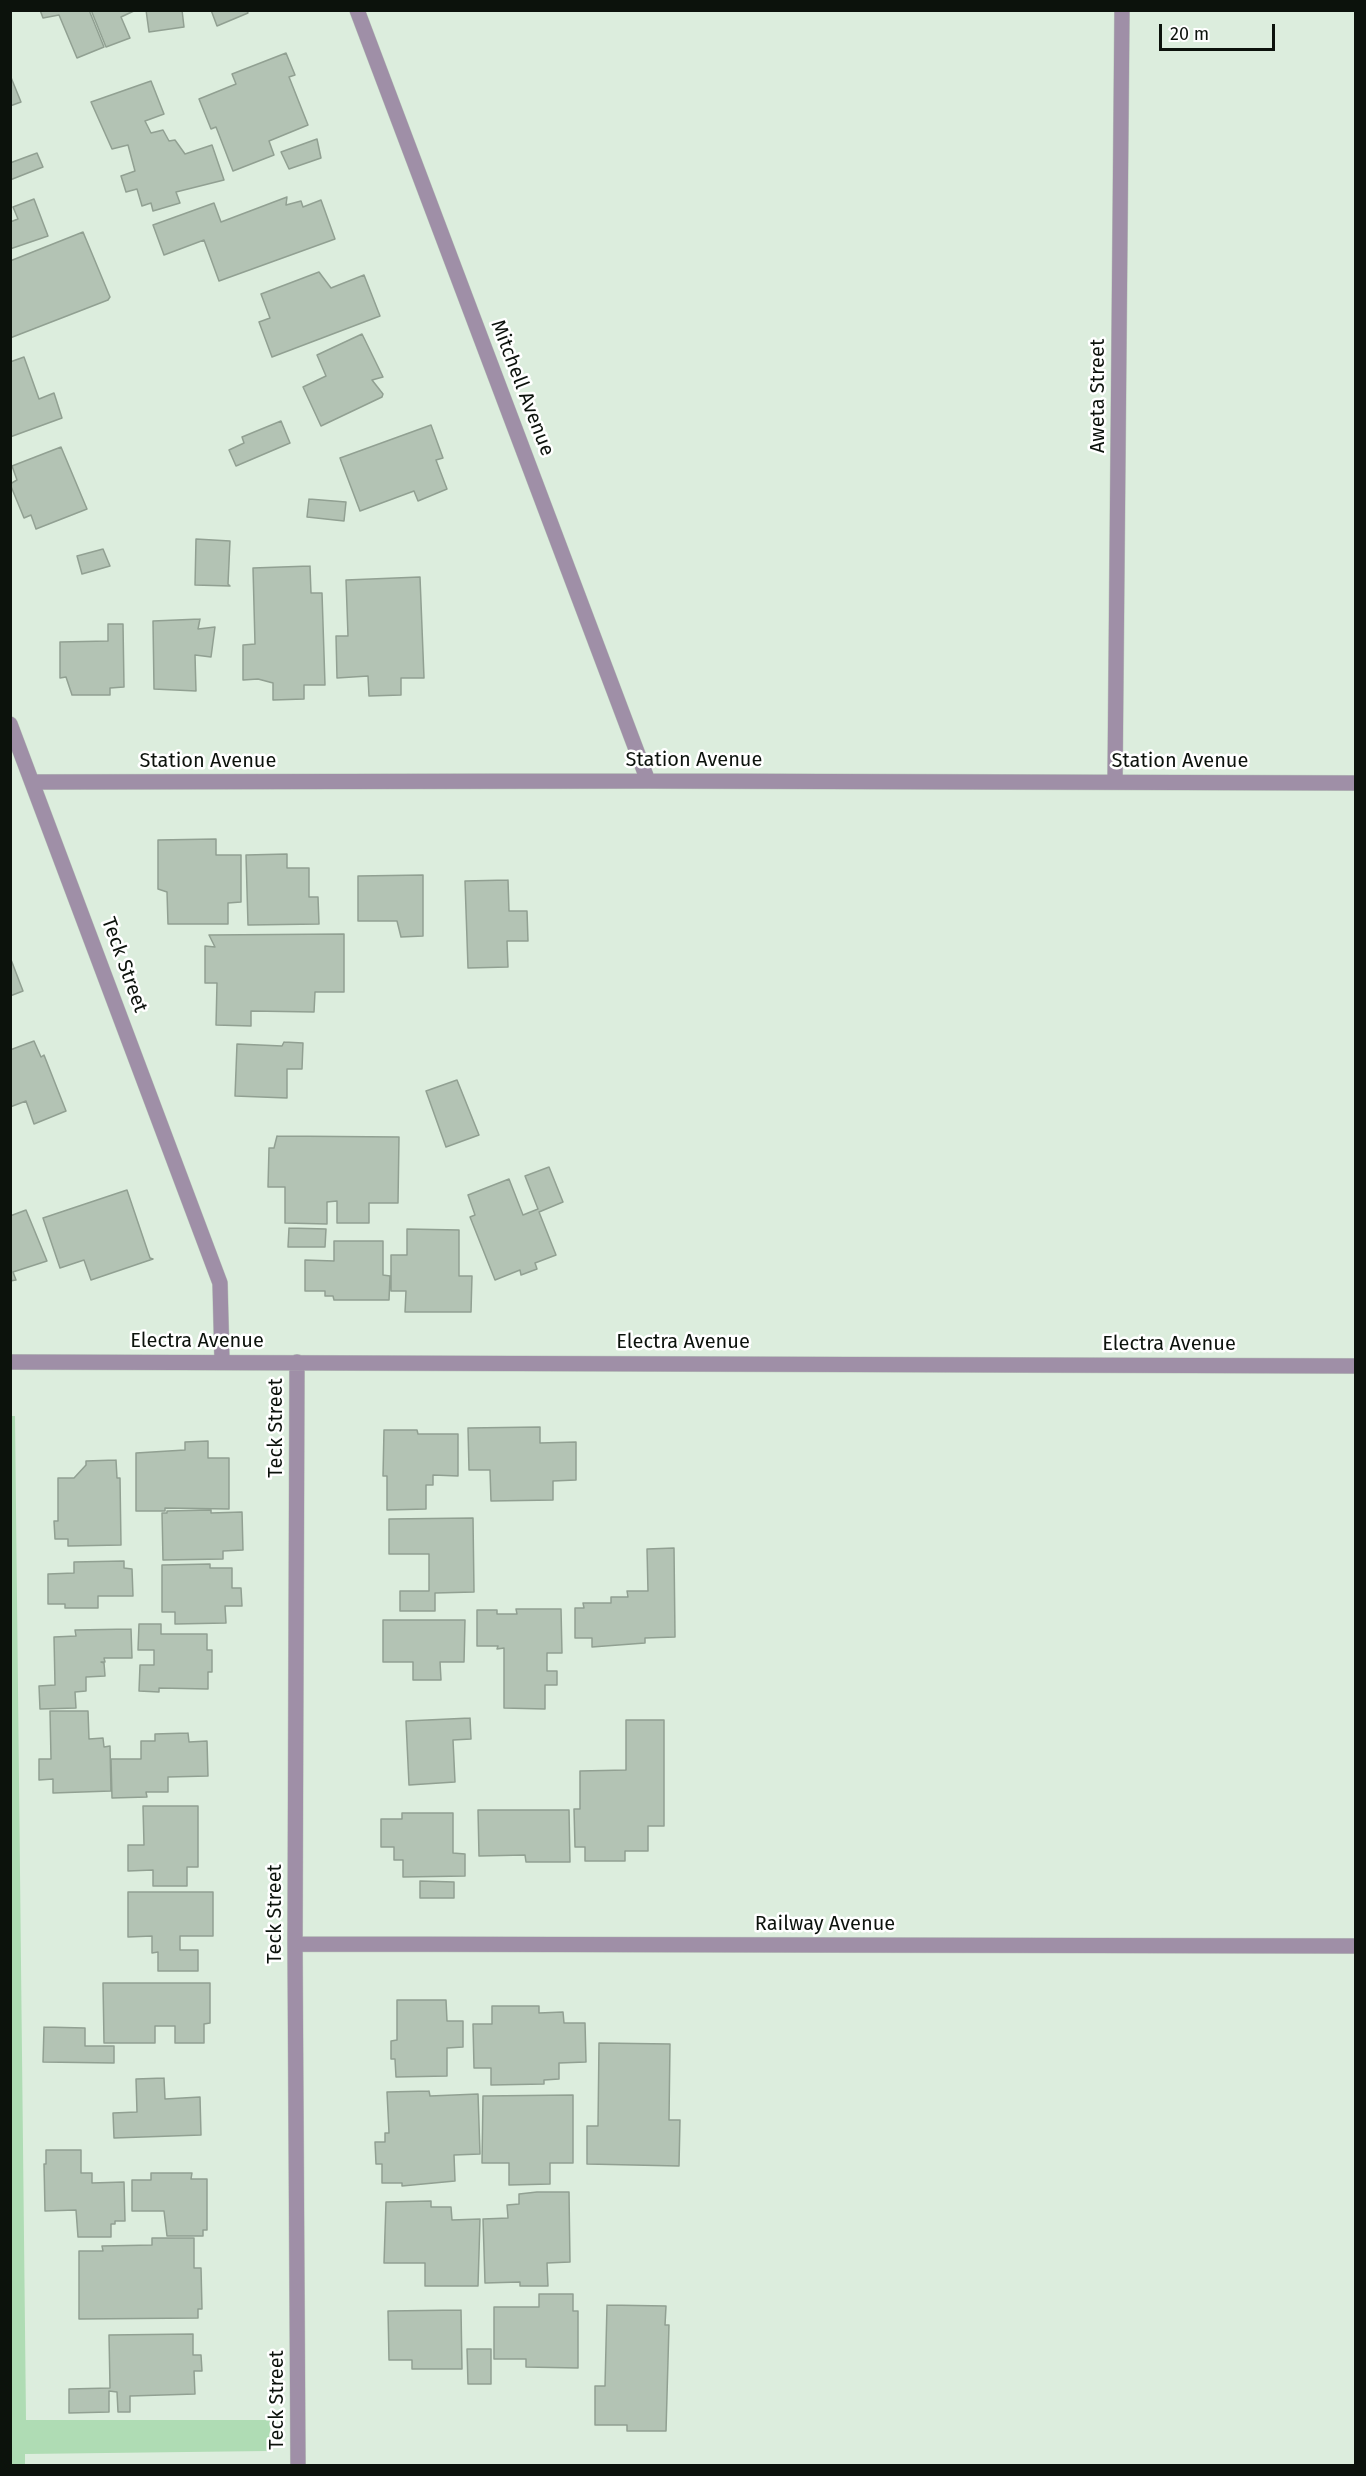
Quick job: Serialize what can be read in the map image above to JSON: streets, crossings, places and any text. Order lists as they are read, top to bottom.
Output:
{
  "streets": {
    "street": [
      "Mitchell Avenue",
      "Aweta Street",
      "Station Avenue",
      "Teck Street",
      "Electra Avenue",
      "Railway Avenue"
    ]
  },
  "crossings": [
    ["Mitchell Avenue", "Station Avenue"],
    ["Aweta Street", "Station Avenue"],
    ["Station Avenue", "Teck Street"],
    ["Teck Street", "Electra Avenue"],
    ["Teck Street", "Railway Avenue"]
  ],
  "scale_bar": "20 m"
}
